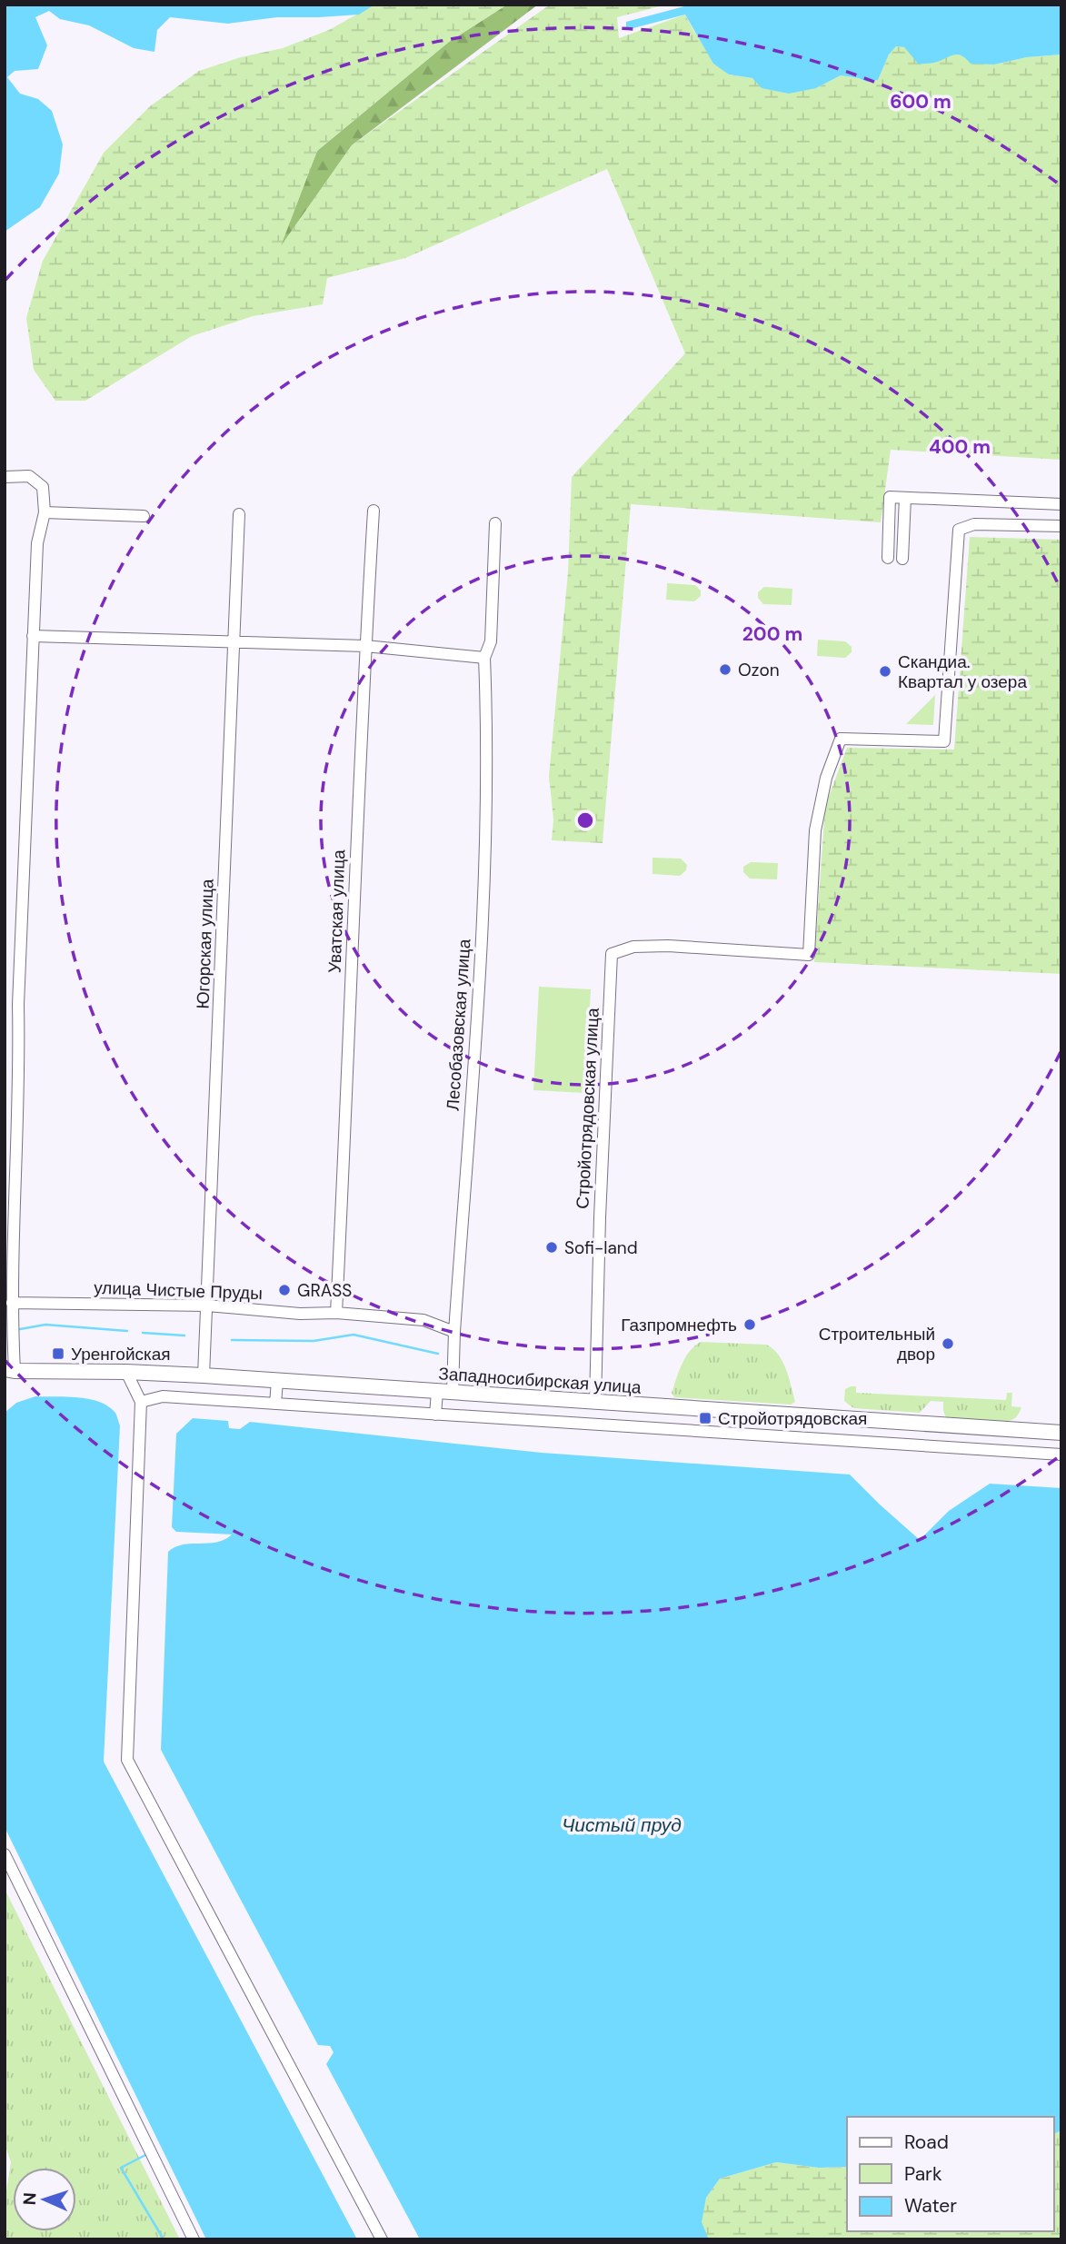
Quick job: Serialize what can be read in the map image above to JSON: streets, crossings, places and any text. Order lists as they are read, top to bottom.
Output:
{
  "streets": {
    "main road": ["Западносибирская улица"],
    "street": [
      "Уватская улица",
      "Югорская улица",
      "Лесобазовская улица",
      "Стройотрядовская улица",
      "улица Чистые Пруды"
    ]
  },
  "crossings": [
    ["Уватская улица", "улица Чистые Пруды"],
    ["Югорская улица", "улица Чистые Пруды"],
    ["Югорская улица", "Западносибирская улица"],
    ["Лесобазовская улица", "улица Чистые Пруды"],
    ["Лесобазовская улица", "Западносибирская улица"],
    ["Стройотрядовская улица", "Западносибирская улица"]
  ],
  "water": ["Чистый пруд"],
  "places": {
    "other": [
      "Ozon",
      "Скандиа. Квартал у озера",
      "Sofi-land",
      "GRASS",
      "Газпромнефть",
      "Строительный двор"
    ],
    "transit": ["Уренгойская", "Стройотрядовская"]
  },
  "legend": ["Road", "Park", "Water"],
  "north": "left",
  "rings": ["600 m", "400 m", "200 m"]
}
